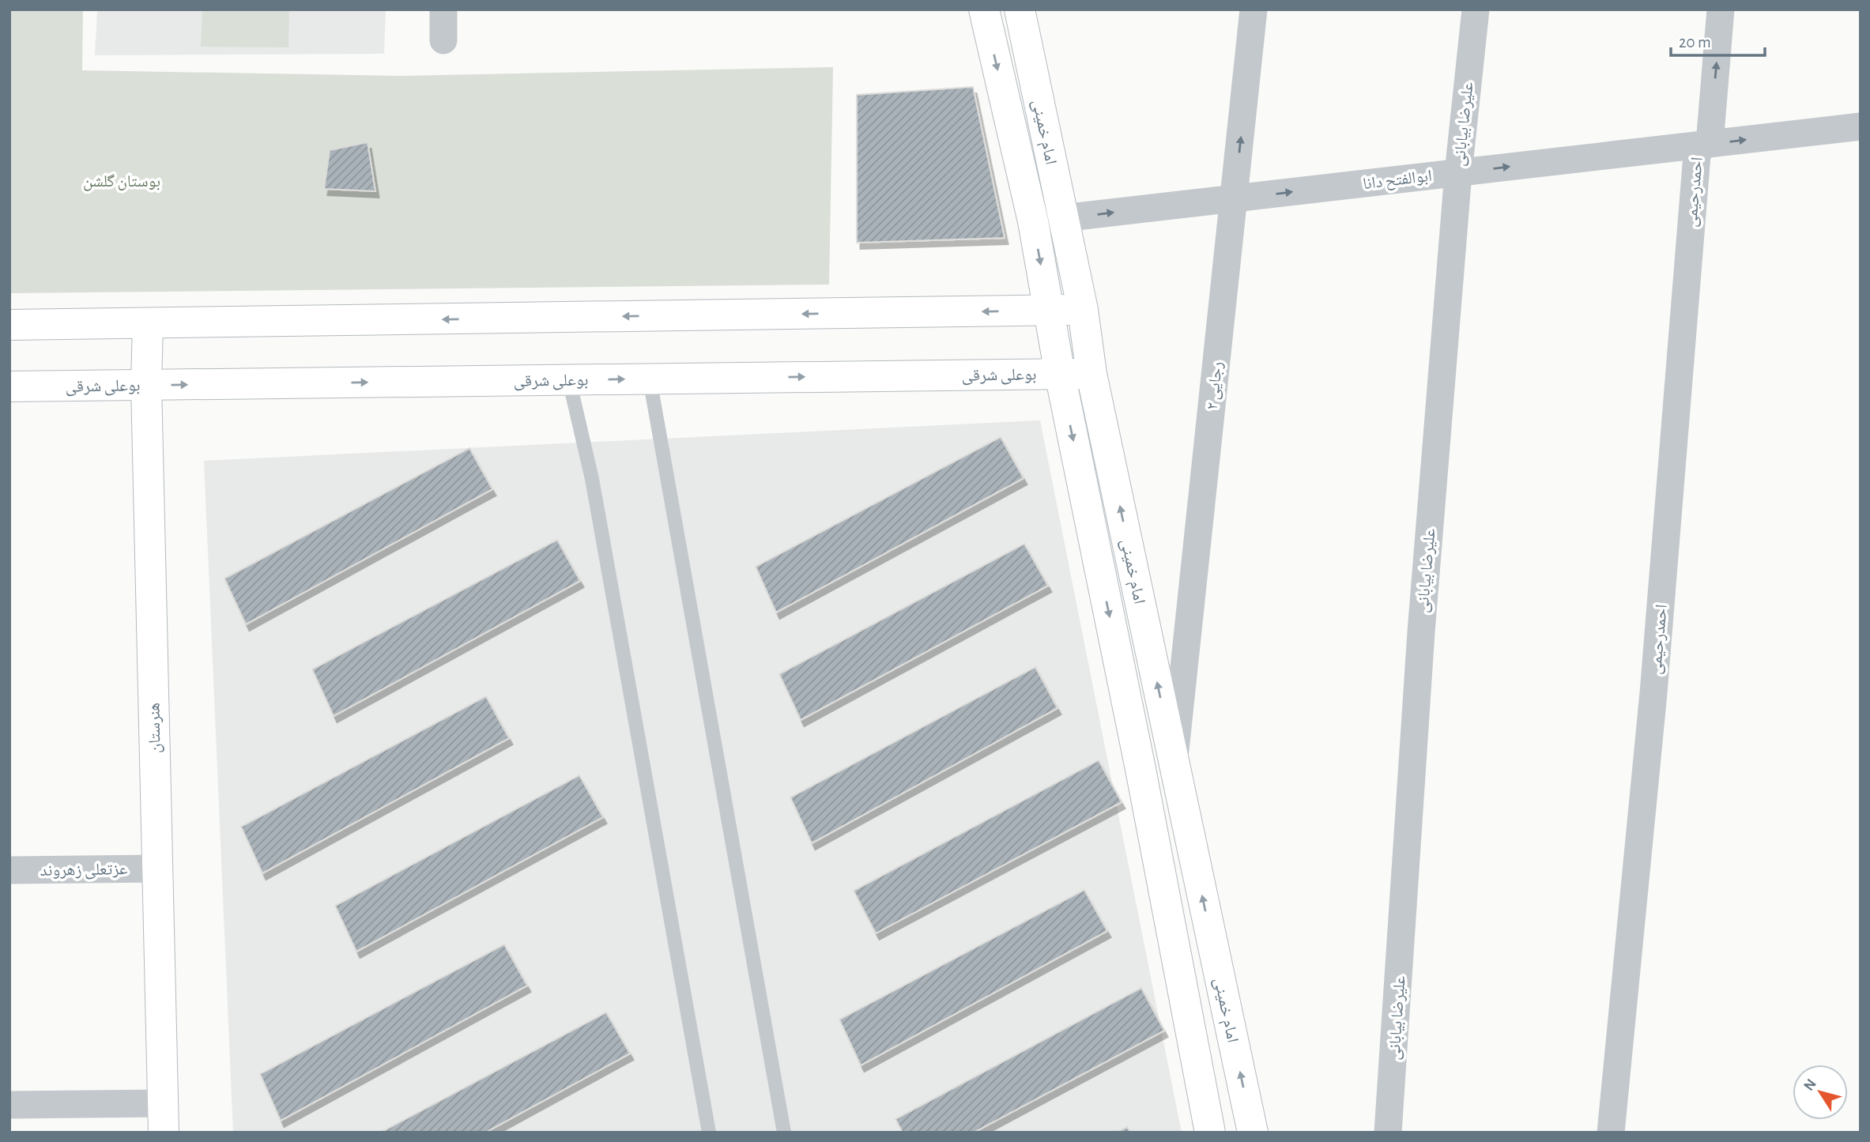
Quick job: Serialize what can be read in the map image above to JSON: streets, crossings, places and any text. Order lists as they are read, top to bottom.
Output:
{
  "streets": {
    "main road": ["امام خمینی", "بوعلی شرقی", "هنرستان"],
    "street": [
      "علیرضا بیابانی",
      "ابوالفتح دانا",
      "احمدرحیمی",
      "رجایی ۲",
      "عزتعلی زهروند"
    ]
  },
  "crossings": [
    ["علیرضا بیابانی", "ابوالفتح دانا"],
    ["امام خمینی", "ابوالفتح دانا"],
    ["امام خمینی", "بوعلی شرقی"],
    ["امام خمینی", "رجایی ۲"],
    ["ابوالفتح دانا", "احمدرحیمی"],
    ["ابوالفتح دانا", "رجایی ۲"],
    ["بوعلی شرقی", "هنرستان"],
    ["هنرستان", "عزتعلی زهروند"]
  ],
  "one_way": ["ابوالفتح دانا"],
  "parks": ["بوستان گلشن"],
  "scale_bar": "20 m",
  "north": "top left"
}
